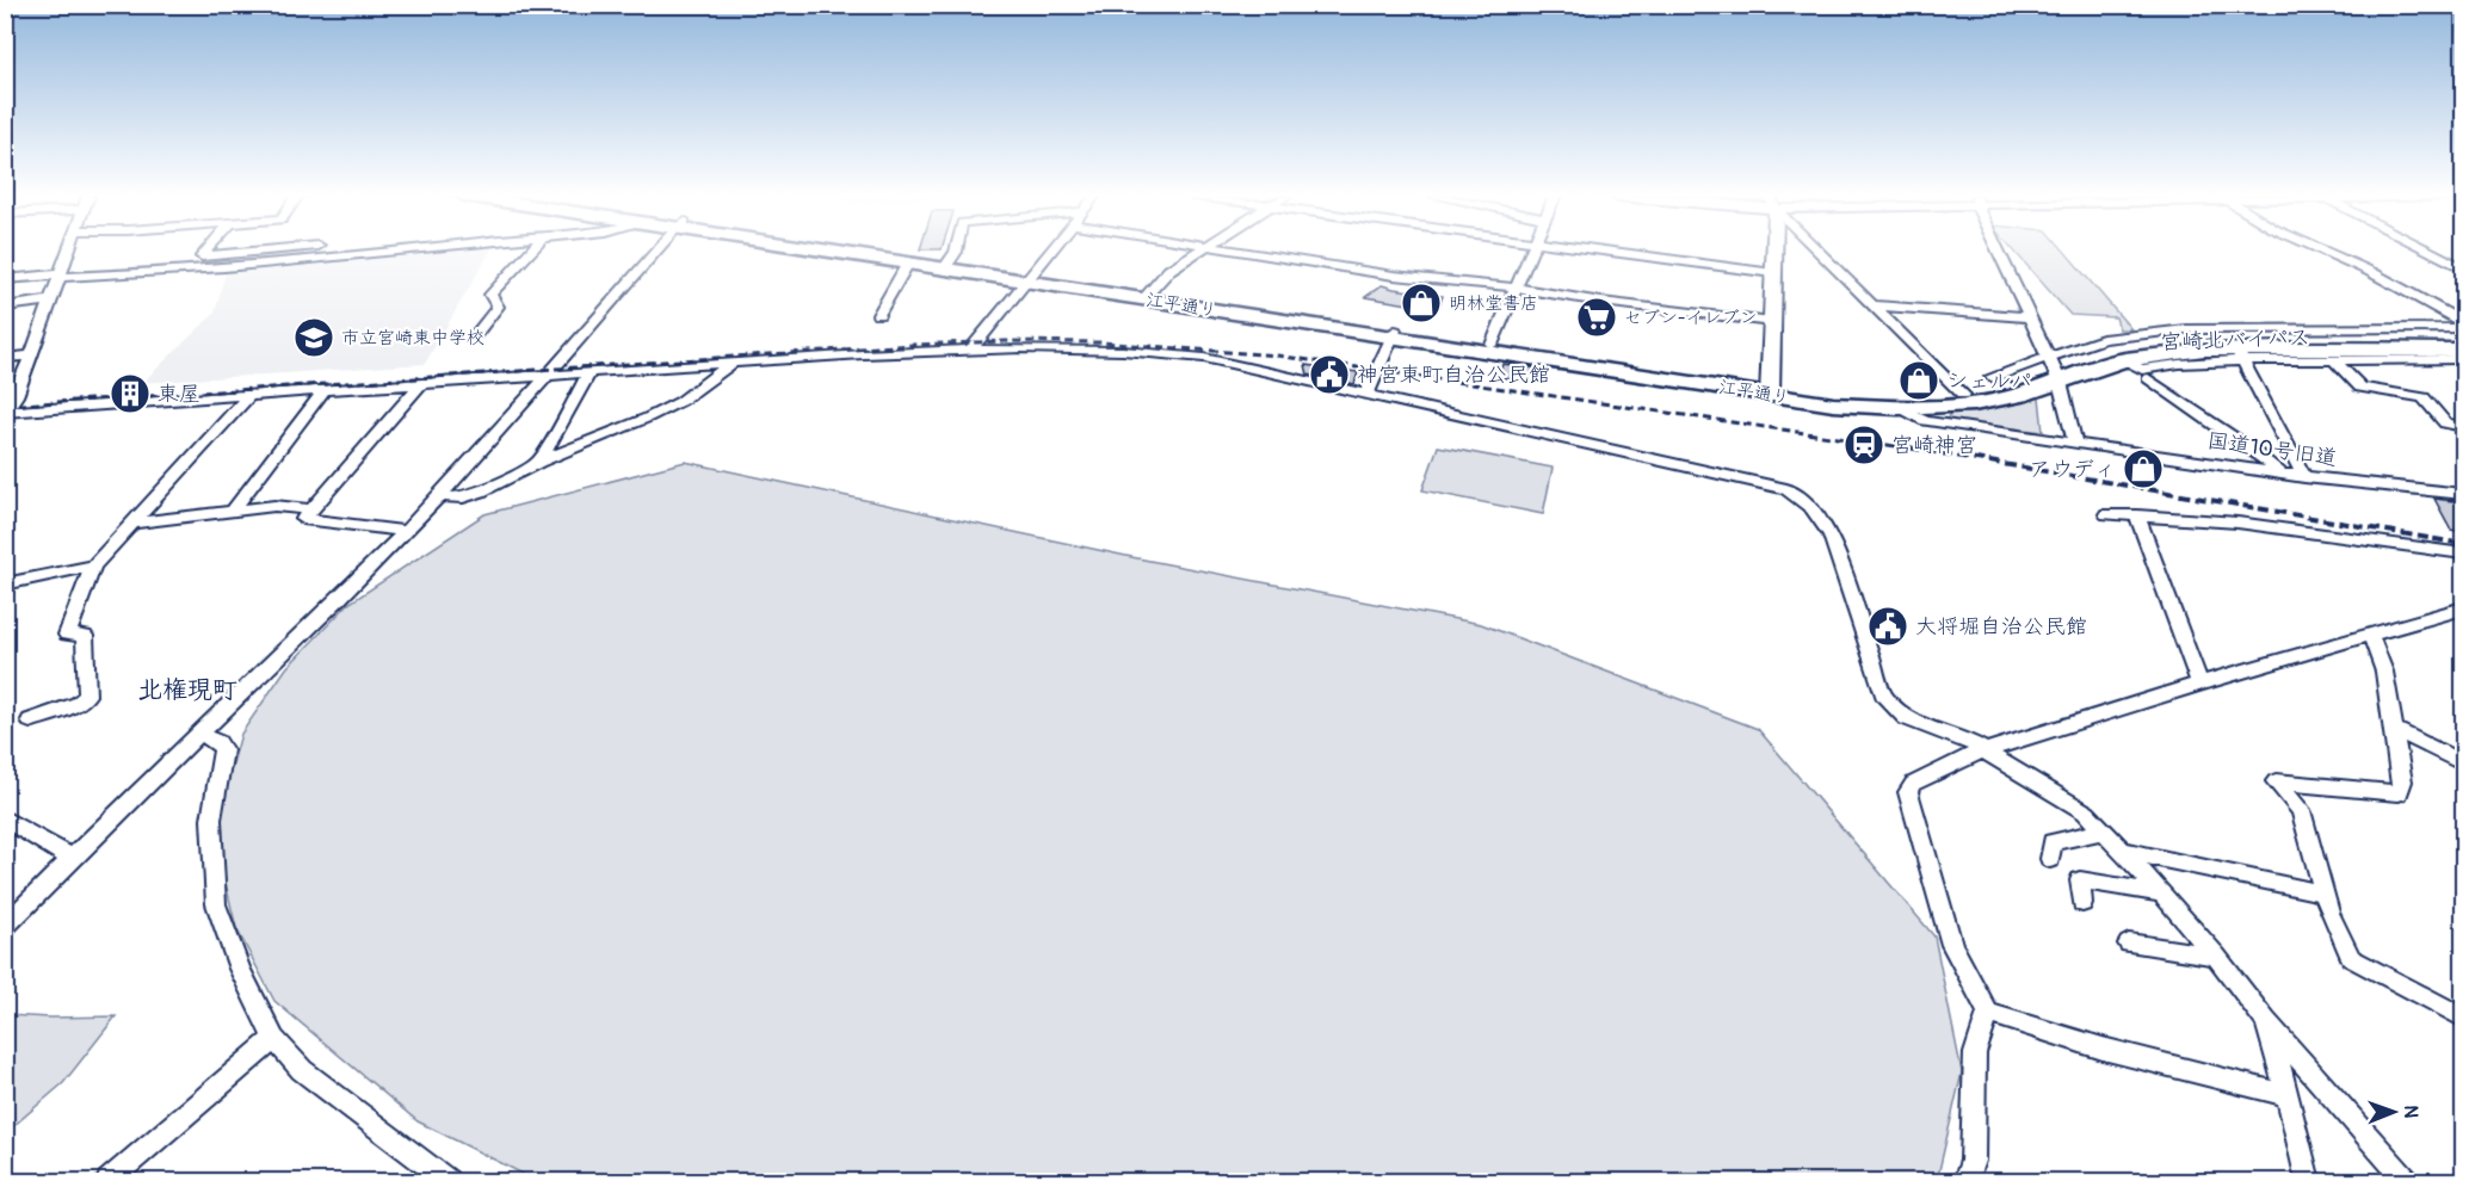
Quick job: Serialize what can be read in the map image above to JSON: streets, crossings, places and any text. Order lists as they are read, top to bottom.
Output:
{
  "streets": {
    "highway": ["江平通り", "宮崎北バイパス"],
    "street": ["国道10号旧道"]
  },
  "crossings": [
    ["江平通り", "宮崎北バイパス"],
    ["江平通り", "国道10号旧道"],
    ["宮崎北バイパス", "国道10号旧道"]
  ],
  "districts": ["北権現町"],
  "places": {
    "shop": ["明林堂書店", "シェルパ", "アウディ"],
    "supermarket": ["セブン-イレブン"],
    "school or university": ["市立宮崎東中学校"],
    "public building": ["神宮東町自治公民館", "大将堀自治公民館"],
    "building": ["東屋"],
    "station": ["宮崎神宮"]
  },
  "north": "right"
}
